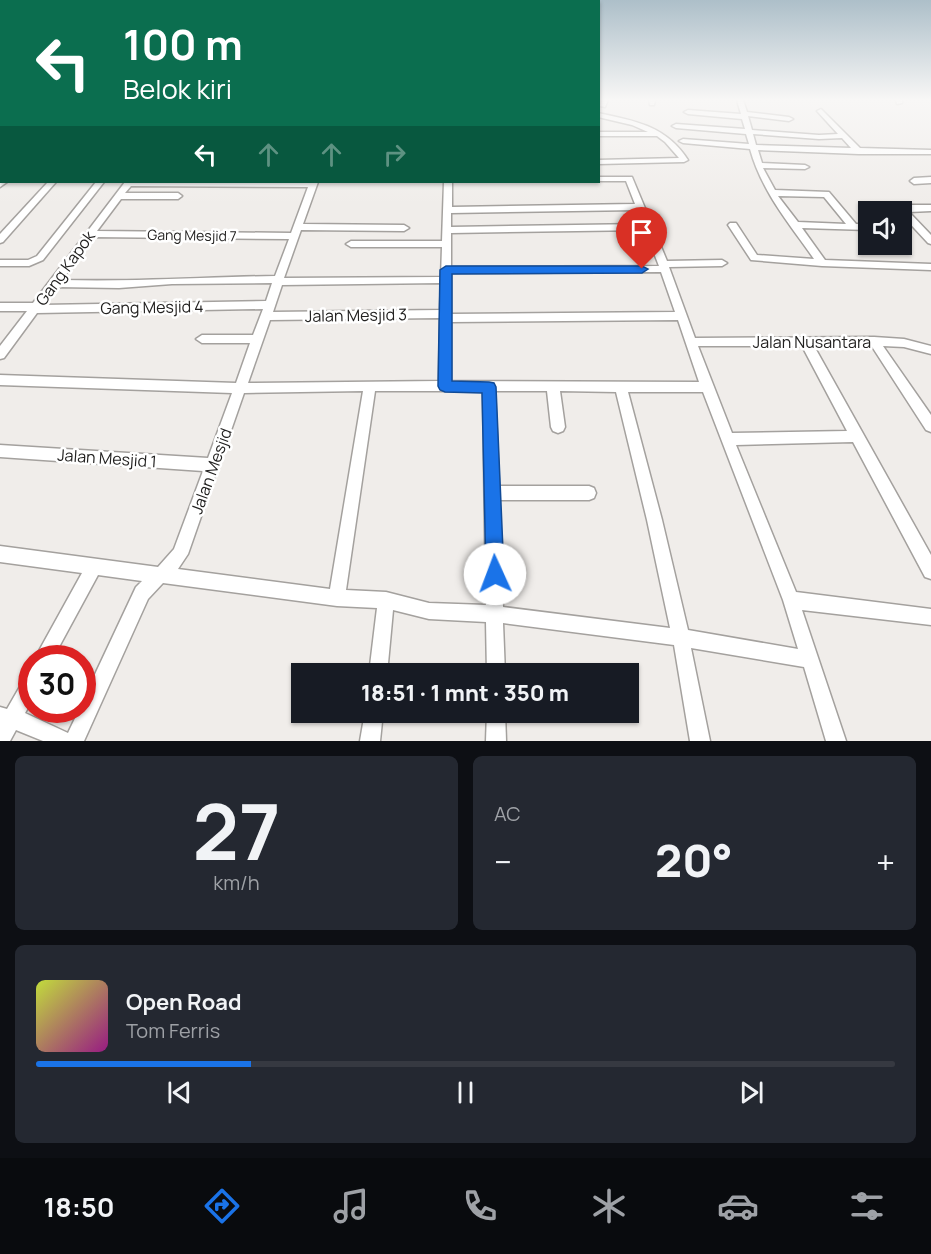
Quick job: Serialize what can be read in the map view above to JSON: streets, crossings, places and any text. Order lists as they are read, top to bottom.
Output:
{
  "streets": {
    "street": [
      "Gang Mesjid 7",
      "Gang Kapok",
      "Gang Mesjid 4",
      "Jalan Mesjid 3",
      "Jalan Nusantara",
      "Jalan Mesjid 1",
      "Jalan Mesjid"
    ]
  },
  "crossings": [
    ["Gang Mesjid 7", "Gang Kapok"],
    ["Gang Mesjid 7", "Jalan Mesjid"],
    ["Gang Kapok", "Gang Mesjid 4"],
    ["Gang Mesjid 4", "Jalan Mesjid 3"],
    ["Gang Mesjid 4", "Jalan Mesjid"],
    ["Jalan Mesjid 3", "Jalan Mesjid"],
    ["Jalan Mesjid 1", "Jalan Mesjid"]
  ],
  "page": {
    "turn": ["100 m", "Belok kiri"],
    "limit": "30",
    "trip": "18:51 · 1 mnt · 350 m",
    "tile": [
      ["27", "km/h"],
      "AC"
    ],
    "heat": ["−", "20°", "+"],
    "song": ["Open Road", "Tom Ferris"],
    "tabs": "18:50"
  }
}
